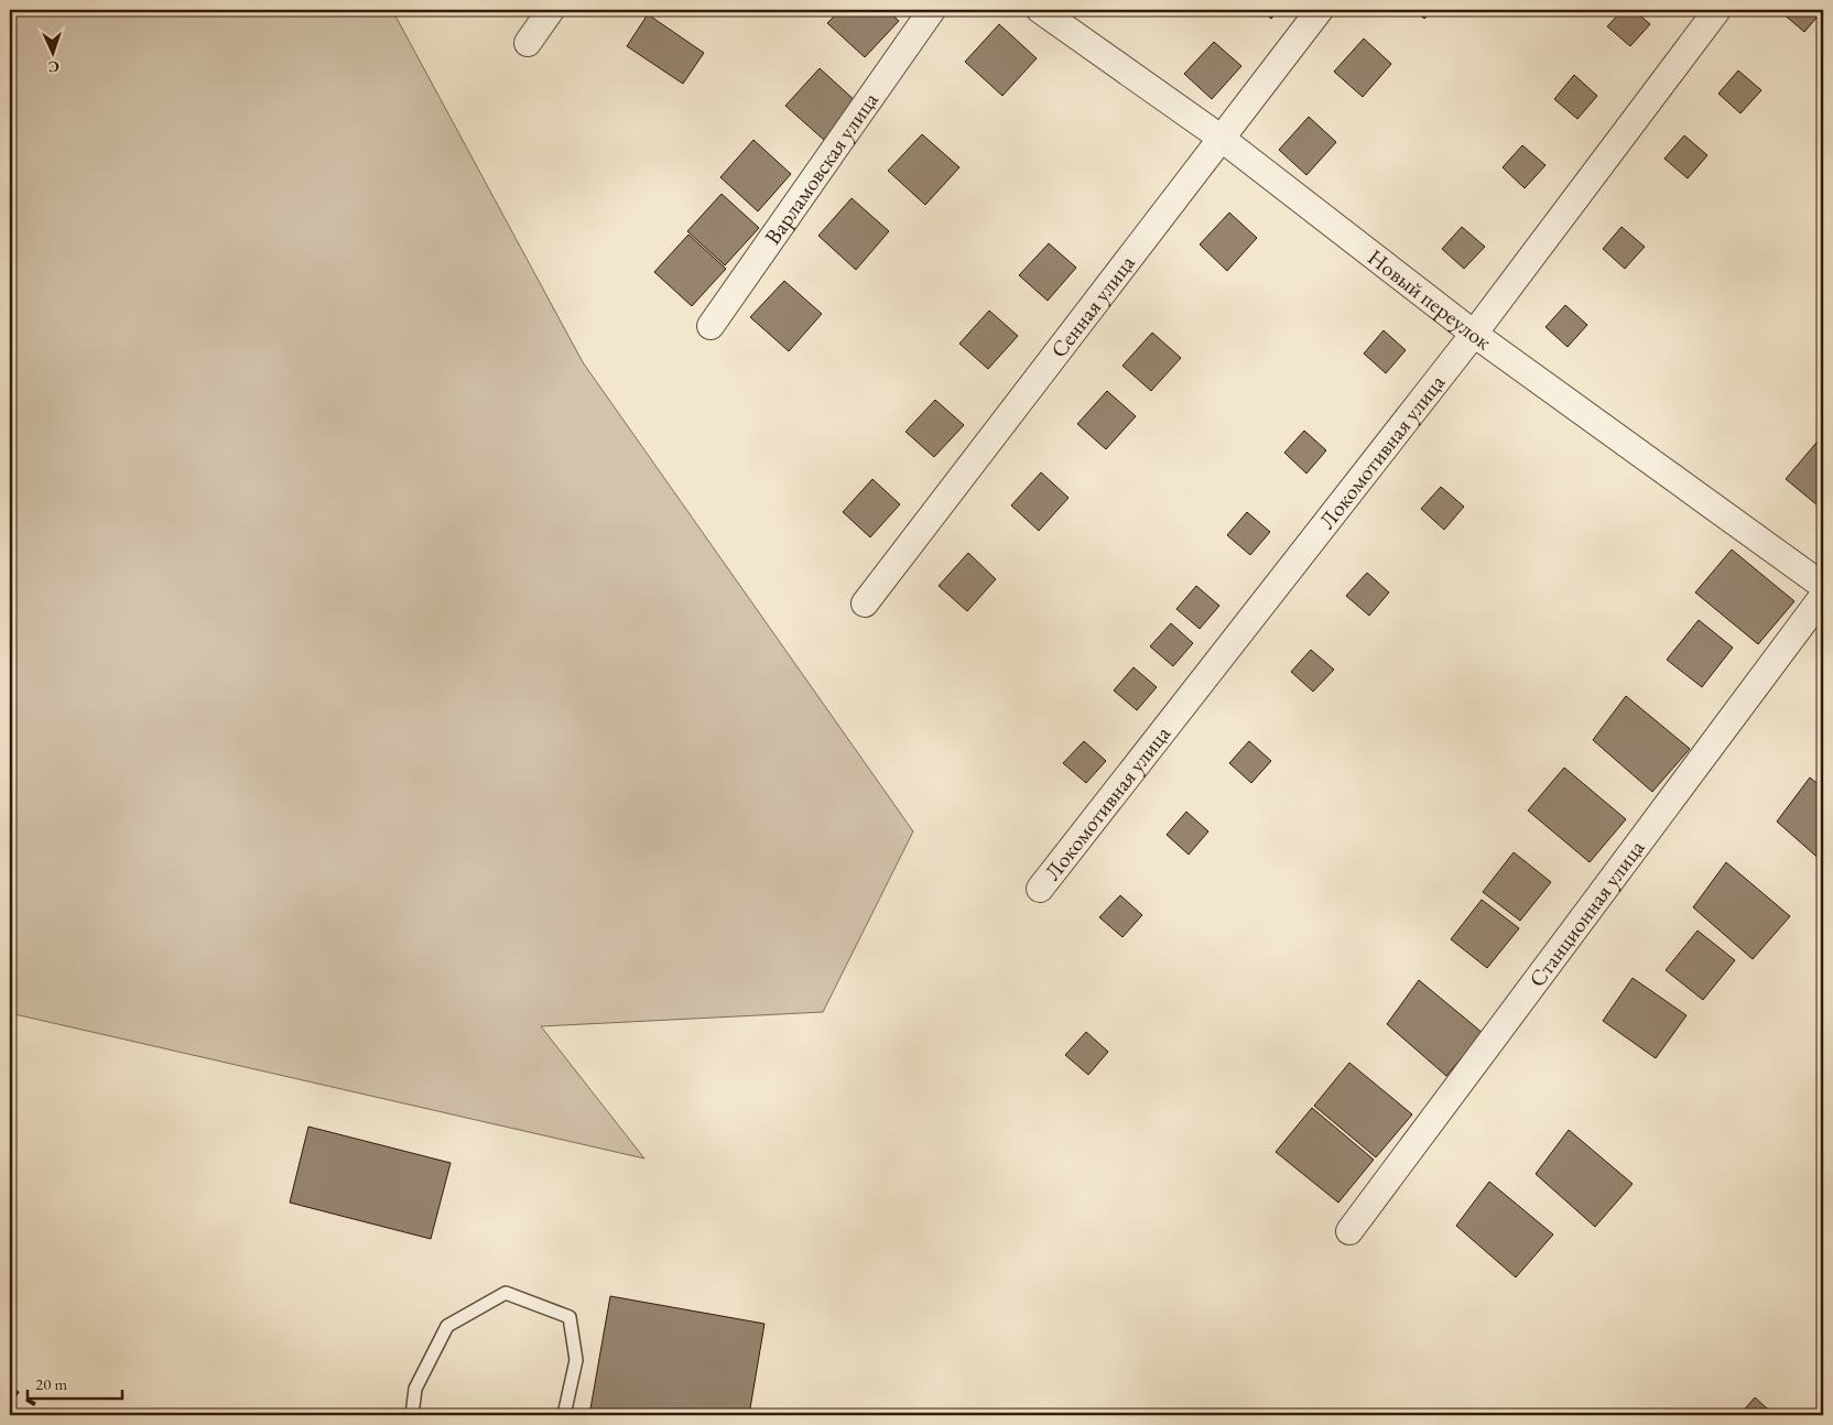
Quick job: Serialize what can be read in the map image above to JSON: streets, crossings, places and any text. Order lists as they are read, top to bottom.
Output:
{
  "streets": {
    "street": [
      "Варламовская улица",
      "Новый переулок",
      "Сенная улица",
      "Локомотивная улица",
      "Станционная улица"
    ]
  },
  "crossings": [
    ["Новый переулок", "Сенная улица"],
    ["Новый переулок", "Локомотивная улица"]
  ],
  "scale_bar": "20 m",
  "north": "bottom"
}
